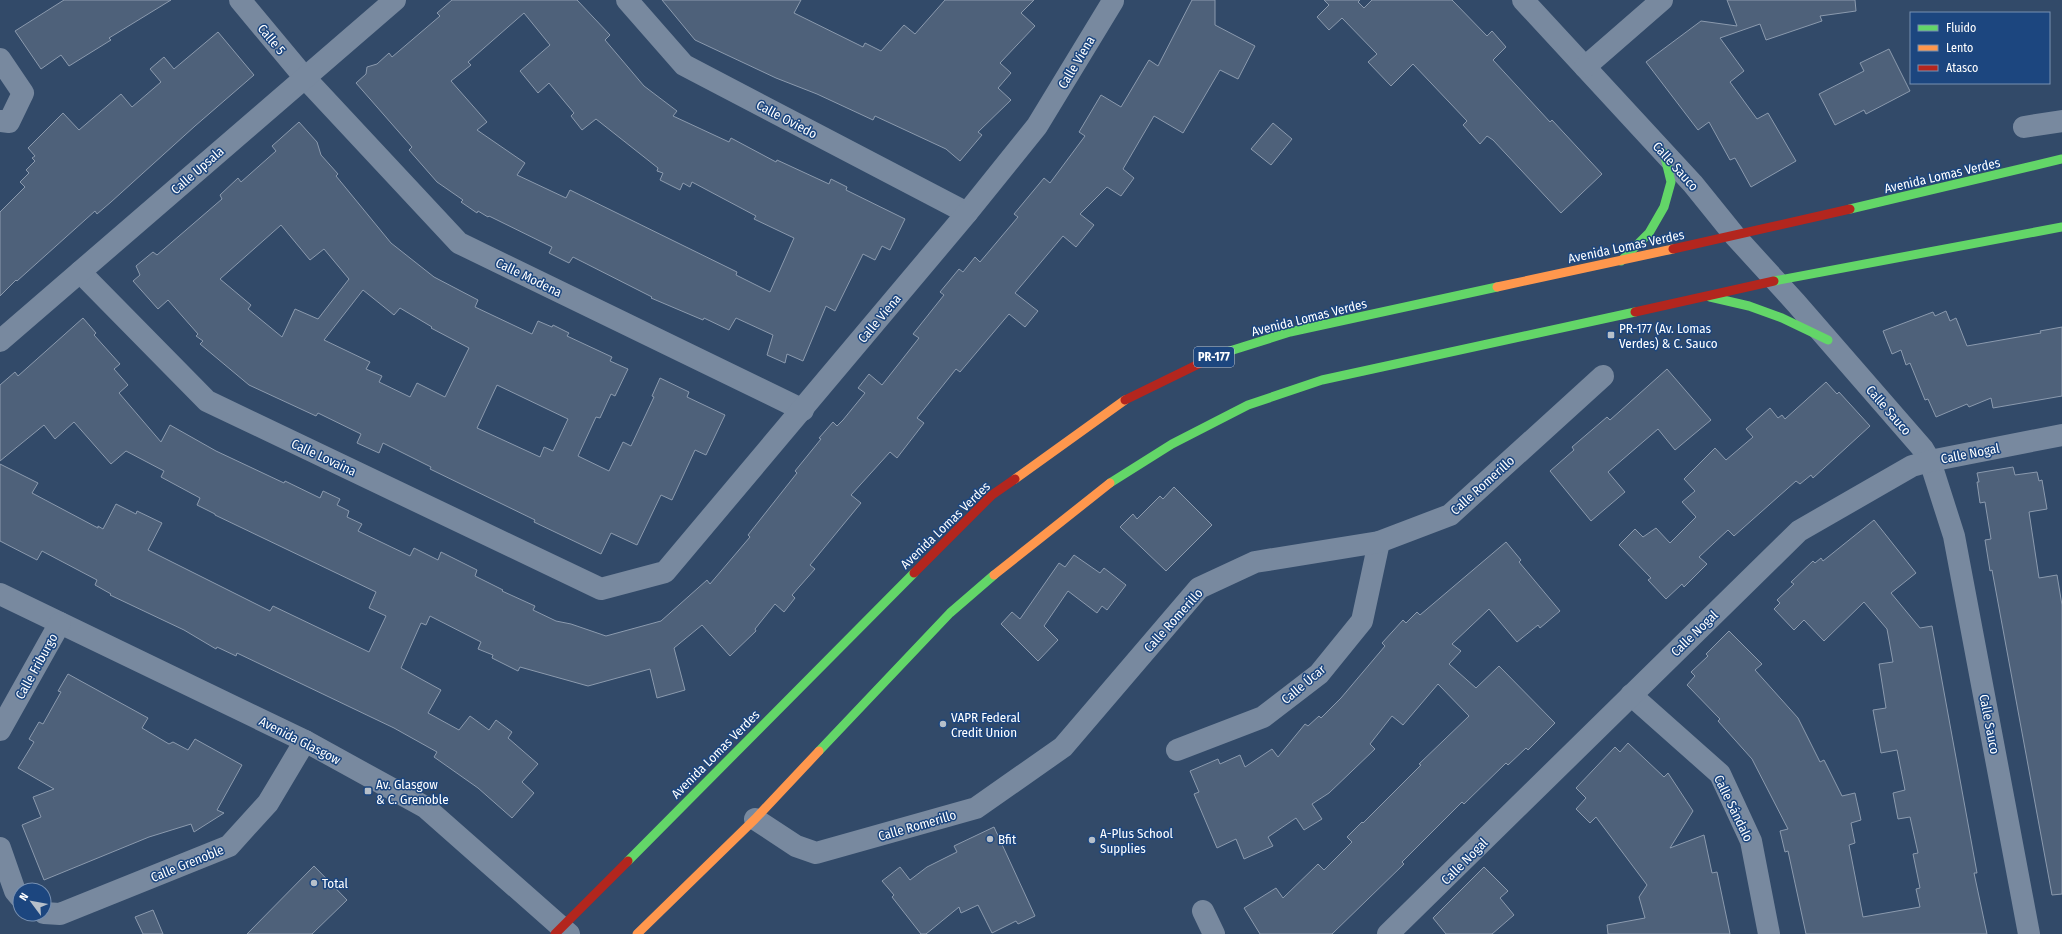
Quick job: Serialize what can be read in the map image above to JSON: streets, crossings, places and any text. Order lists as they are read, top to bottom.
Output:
{
  "streets": {
    "main road": ["Avenida Lomas Verdes", "PR-177"],
    "street": [
      "Calle 5",
      "Calle Viena",
      "Calle Oviedo",
      "Calle Sauco",
      "Calle Upsala",
      "Calle Modena",
      "Calle Nogal",
      "Calle Lovaina",
      "Calle Romerillo",
      "Calle Friburgo",
      "Calle Úcar",
      "Avenida Glasgow",
      "Calle Sándalo",
      "Calle Grenoble"
    ]
  },
  "crossings": [
    ["Calle 5", "Calle Upsala"],
    ["Calle 5", "Calle Modena"],
    ["Calle Viena", "Calle Oviedo"],
    ["Calle Viena", "Calle Modena"],
    ["Calle Viena", "Calle Lovaina"],
    ["Calle Sauco", "Avenida Lomas Verdes"],
    ["Calle Sauco", "Calle Nogal"],
    ["Calle Upsala", "Calle Modena"],
    ["Calle Upsala", "Calle Lovaina"],
    ["Avenida Lomas Verdes", "Avenida Glasgow"],
    ["Calle Nogal", "Calle Sándalo"],
    ["Calle Romerillo", "Calle Úcar"],
    ["Calle Friburgo", "Avenida Glasgow"],
    ["Avenida Glasgow", "Calle Grenoble"]
  ],
  "places": {
    "transit": ["PR-177 (Av. Lomas Verdes) & C. Sauco", "Av. Glasgow & C. Grenoble"],
    "other": [
      "VAPR Federal Credit Union",
      "Bfit",
      "A-Plus School Supplies",
      "Total"
    ]
  },
  "legend": ["Fluido", "Lento", "Atasco"],
  "north": "top left"
}
